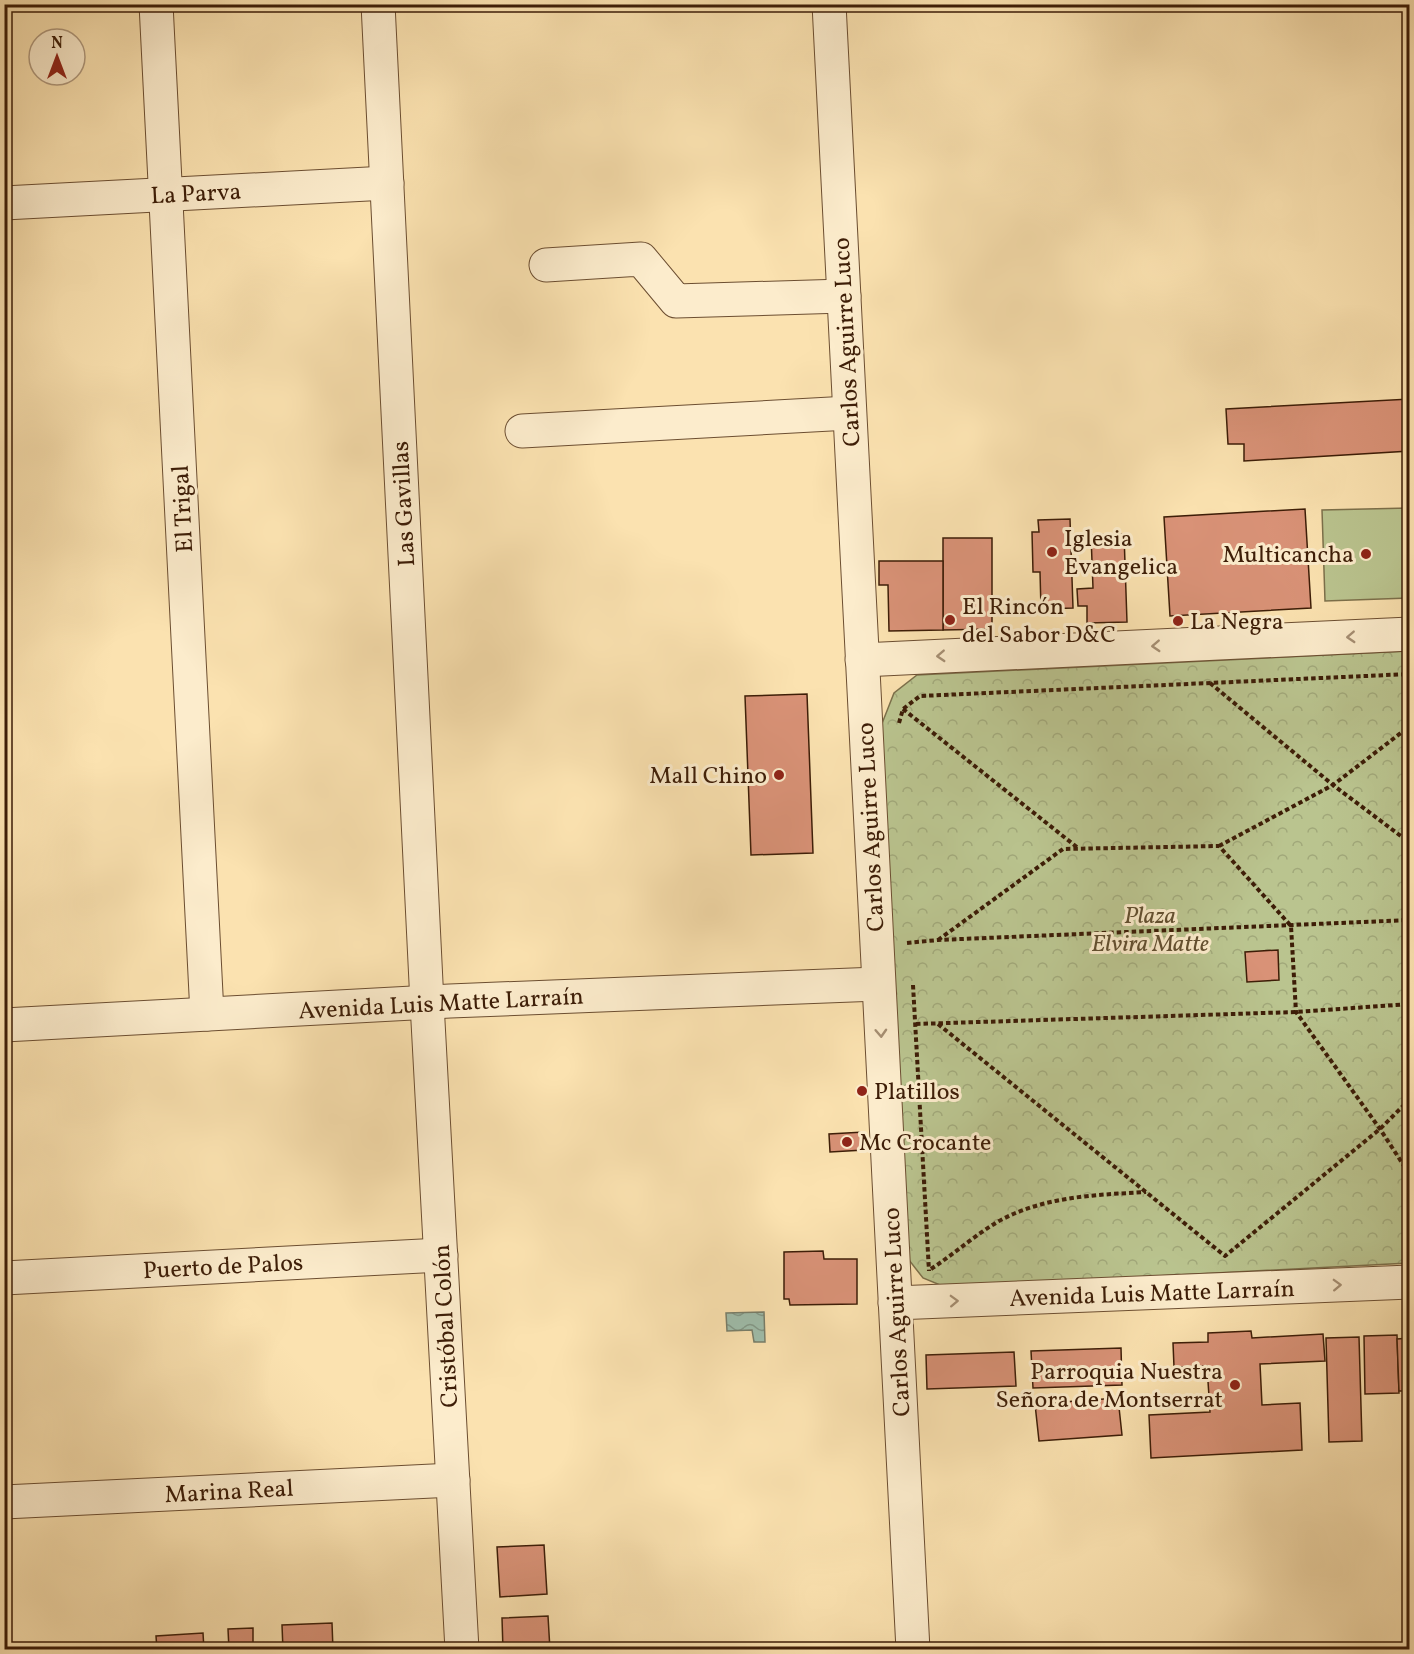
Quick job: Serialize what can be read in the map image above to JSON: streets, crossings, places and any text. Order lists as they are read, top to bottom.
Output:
{
  "streets": {
    "street": [
      "La Parva",
      "Carlos Aguirre Luco",
      "Las Gavillas",
      "El Trigal",
      "Avenida Luis Matte Larraín",
      "Puerto de Palos",
      "Cristóbal Colón",
      "Marina Real"
    ]
  },
  "crossings": [
    ["La Parva", "Las Gavillas"],
    ["La Parva", "El Trigal"],
    ["Carlos Aguirre Luco", "Avenida Luis Matte Larraín"],
    ["Las Gavillas", "Avenida Luis Matte Larraín"],
    ["Las Gavillas", "Cristóbal Colón"],
    ["El Trigal", "Avenida Luis Matte Larraín"],
    ["Avenida Luis Matte Larraín", "Cristóbal Colón"],
    ["Puerto de Palos", "Cristóbal Colón"],
    ["Cristóbal Colón", "Marina Real"]
  ],
  "one_way": ["Avenida Luis Matte Larraín"],
  "parks": ["Plaza Elvira Matte"],
  "places": [
    "Iglesia Evangelica",
    "Multicancha",
    "El Rincón del Sabor D&C",
    "La Negra",
    "Mall Chino",
    "Platillos",
    "Mc Crocante",
    "Parroquia Nuestra Señora de Montserrat"
  ],
  "north": "top"
}
